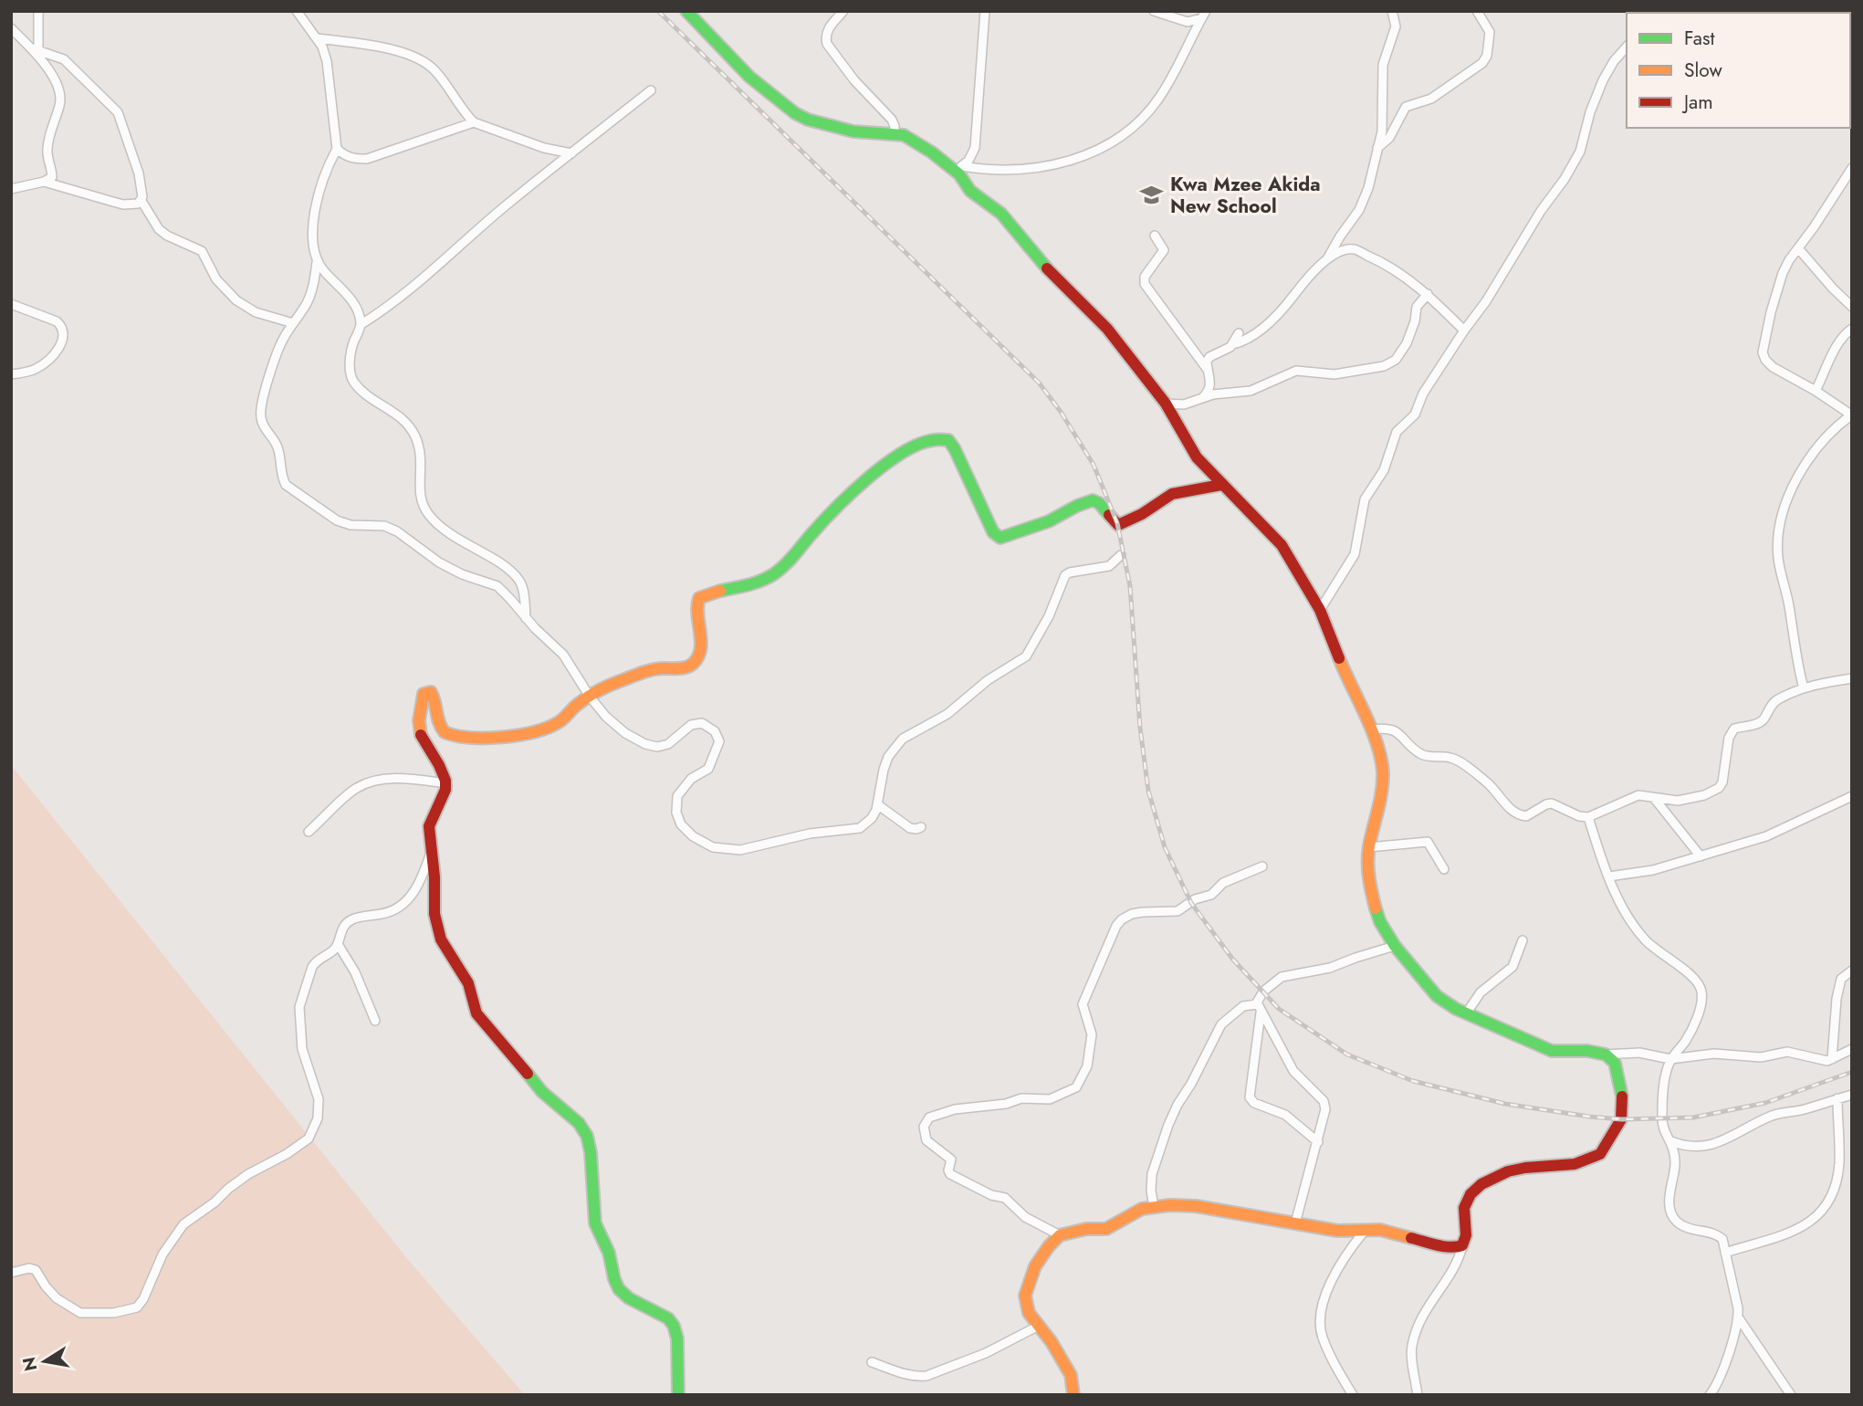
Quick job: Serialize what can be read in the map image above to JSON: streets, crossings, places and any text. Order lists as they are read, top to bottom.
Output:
{
  "places": {
    "school or university": ["Kwa Mzee Akida New School"]
  },
  "legend": ["Fast", "Slow", "Jam"],
  "north": "left"
}
